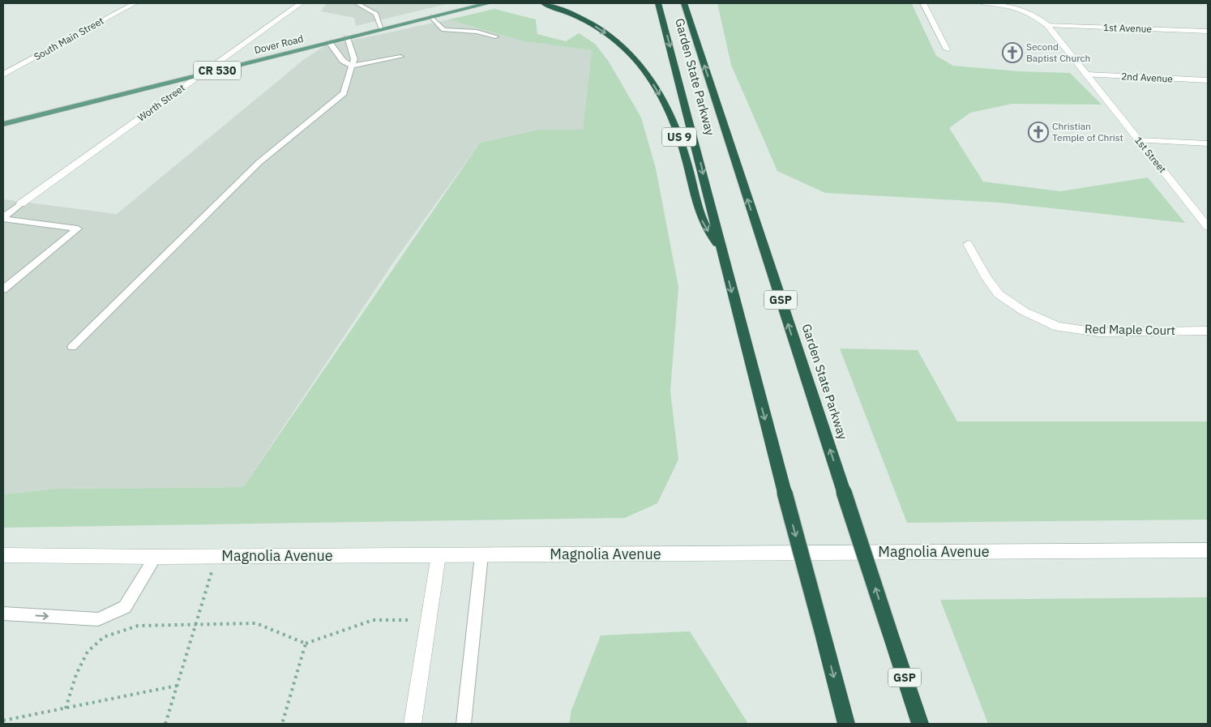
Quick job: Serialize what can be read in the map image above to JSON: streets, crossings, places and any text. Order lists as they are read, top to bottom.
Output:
{
  "streets": {
    "highway": ["Garden State Parkway", "US 9", "GSP"],
    "main road": ["Dover Road", "CR 530"],
    "street": [
      "1st Avenue",
      "South Main Street",
      "2nd Avenue",
      "Worth Street",
      "1st Street",
      "Red Maple Court",
      "Magnolia Avenue"
    ]
  },
  "crossings": [
    ["1st Avenue", "1st Street"],
    ["Dover Road", "Worth Street"],
    ["Garden State Parkway", "US 9"],
    ["2nd Avenue", "1st Street"]
  ],
  "places": {
    "church": ["Second Baptist Church", "Christian Temple of Christ"]
  }
}
